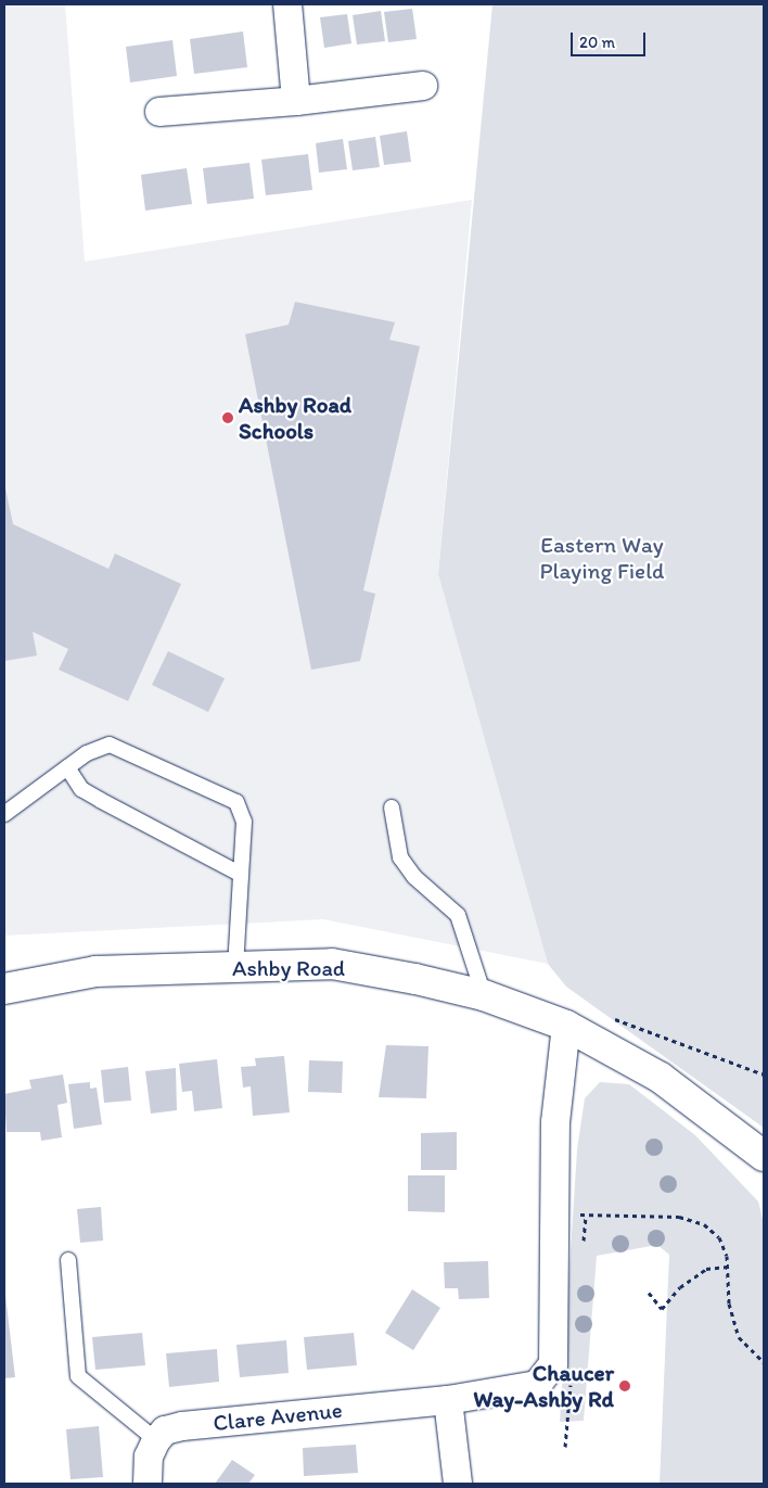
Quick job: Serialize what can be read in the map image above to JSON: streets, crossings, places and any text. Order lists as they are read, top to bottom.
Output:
{
  "streets": {
    "street": ["Ashby Road", "Clare Avenue"]
  },
  "parks": ["Eastern Way Playing Field"],
  "places": ["Ashby Road Schools", "Chaucer Way-Ashby Rd"],
  "scale_bar": "20 m"
}
